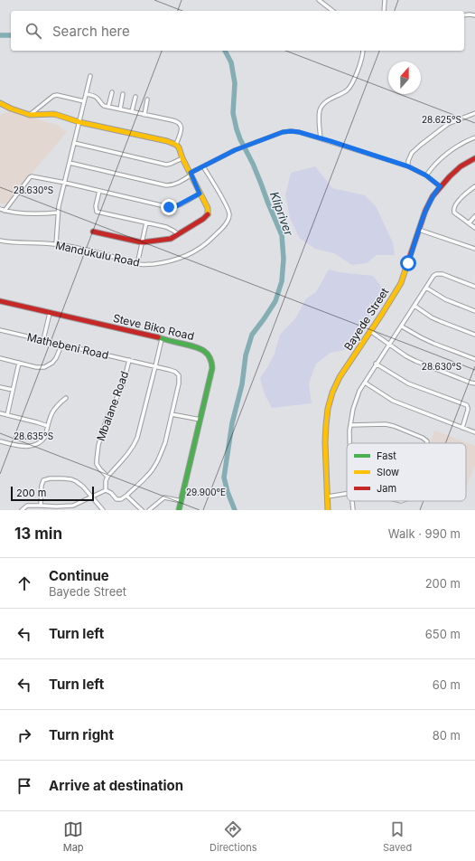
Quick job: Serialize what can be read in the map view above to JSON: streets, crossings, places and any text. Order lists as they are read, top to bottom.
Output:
{
  "streets": {
    "street": [
      "Mandukulu Road",
      "Bayede Street",
      "Steve Biko Road",
      "Mathebeni Road",
      "Mbalane Road"
    ]
  },
  "crossings": [
    ["Mathebeni Road", "Mbalane Road"]
  ],
  "water": ["Klipriver"],
  "legend": ["Fast", "Slow", "Jam"],
  "scale_bar": "200 m",
  "north": "top",
  "page": {
    "search": "Search here",
    "scale": "200 m",
    "heading": ["13 min", "Walk · 990 m"],
    "list": [
      ["Continue", "Bayede Street", "200 m"],
      ["Turn left", "650 m"],
      ["Turn left", "60 m"],
      ["Turn right", "80 m"],
      "Arrive at destination"
    ],
    "nav": ["Map", "Directions", "Saved"]
  },
  "coordinates": [
    "28.625°S",
    "28.630°S",
    "28.635°S",
    "29.900°E"
  ]
}
